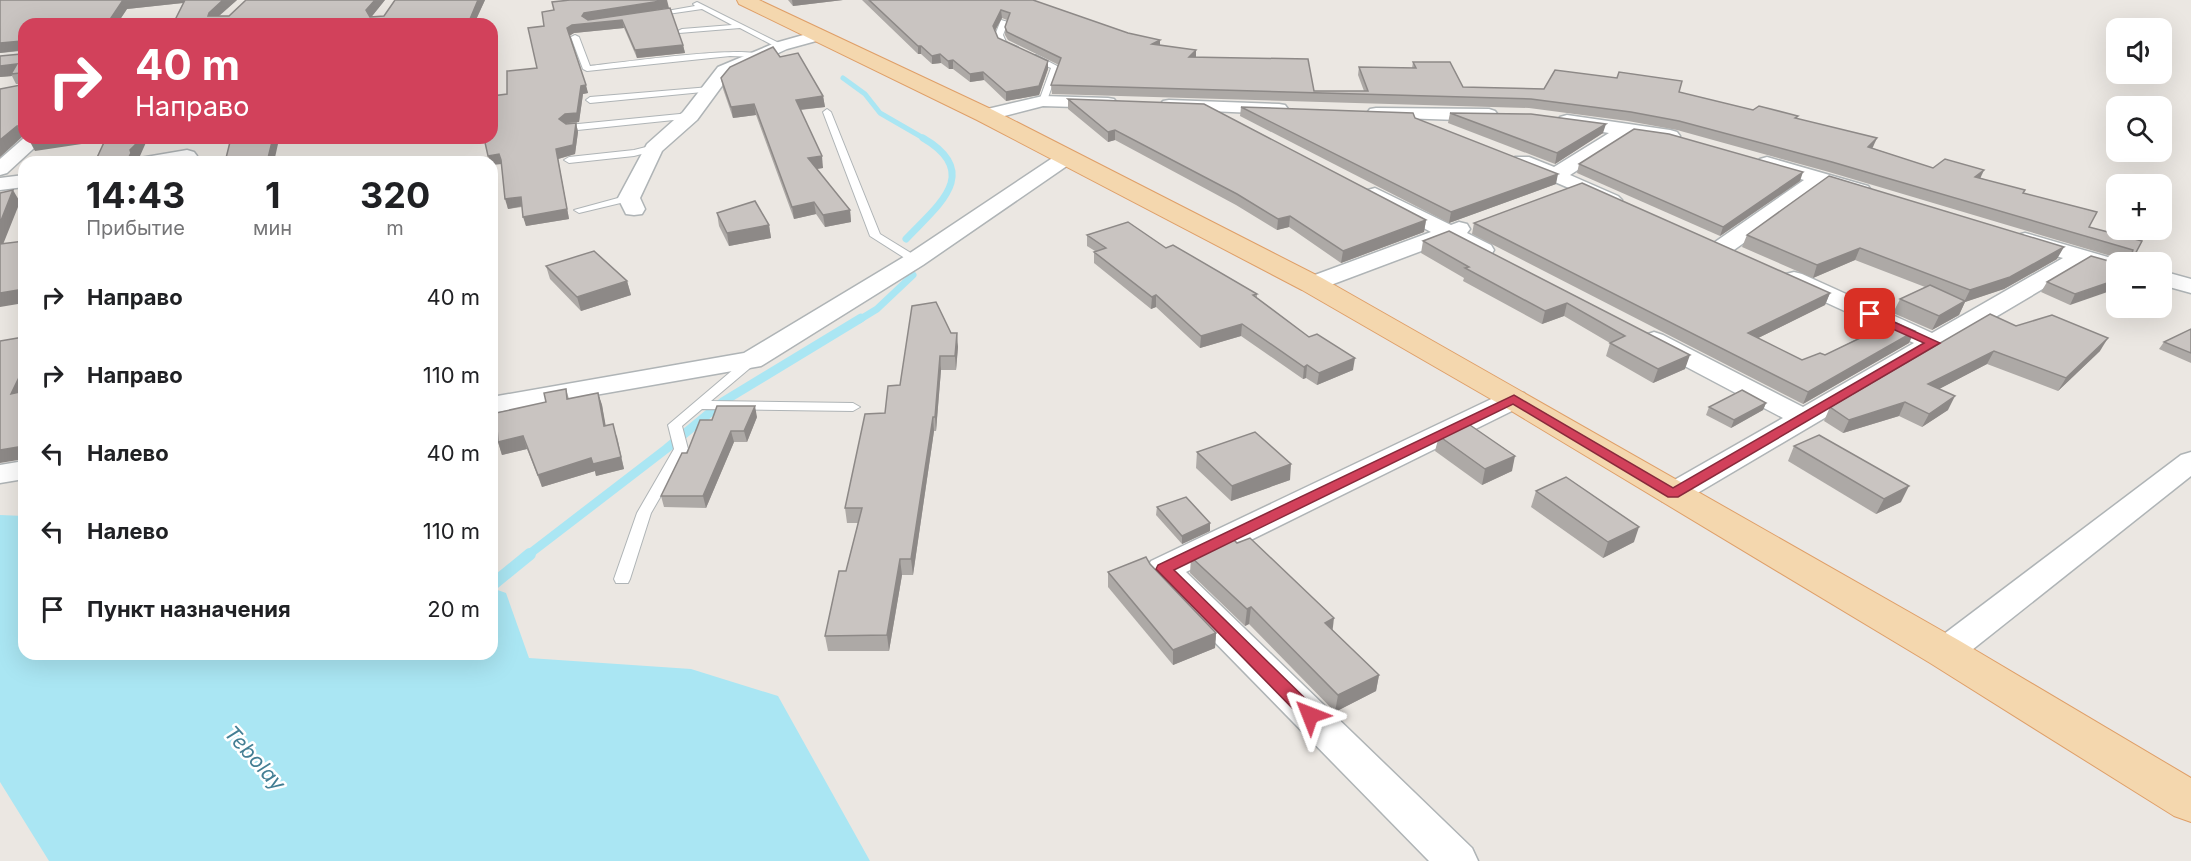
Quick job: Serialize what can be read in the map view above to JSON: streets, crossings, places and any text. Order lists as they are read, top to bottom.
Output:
{
  "water": ["Tebolay"],
  "page": {
    "map_buttons": ["+", "−"],
    "turn": ["40 m", "Направо"],
    "eta": [
      "14:43",
      "Прибытие",
      "1",
      "мин",
      "320",
      "m"
    ],
    "list": [
      {
        "name": "Направо",
        "value": "40 m"
      },
      {
        "name": "Направо",
        "value": "110 m"
      },
      {
        "name": "Налево",
        "value": "40 m"
      },
      {
        "name": "Налево",
        "value": "110 m"
      },
      {
        "name": "Пункт назначения",
        "value": "20 m"
      }
    ]
  }
}
